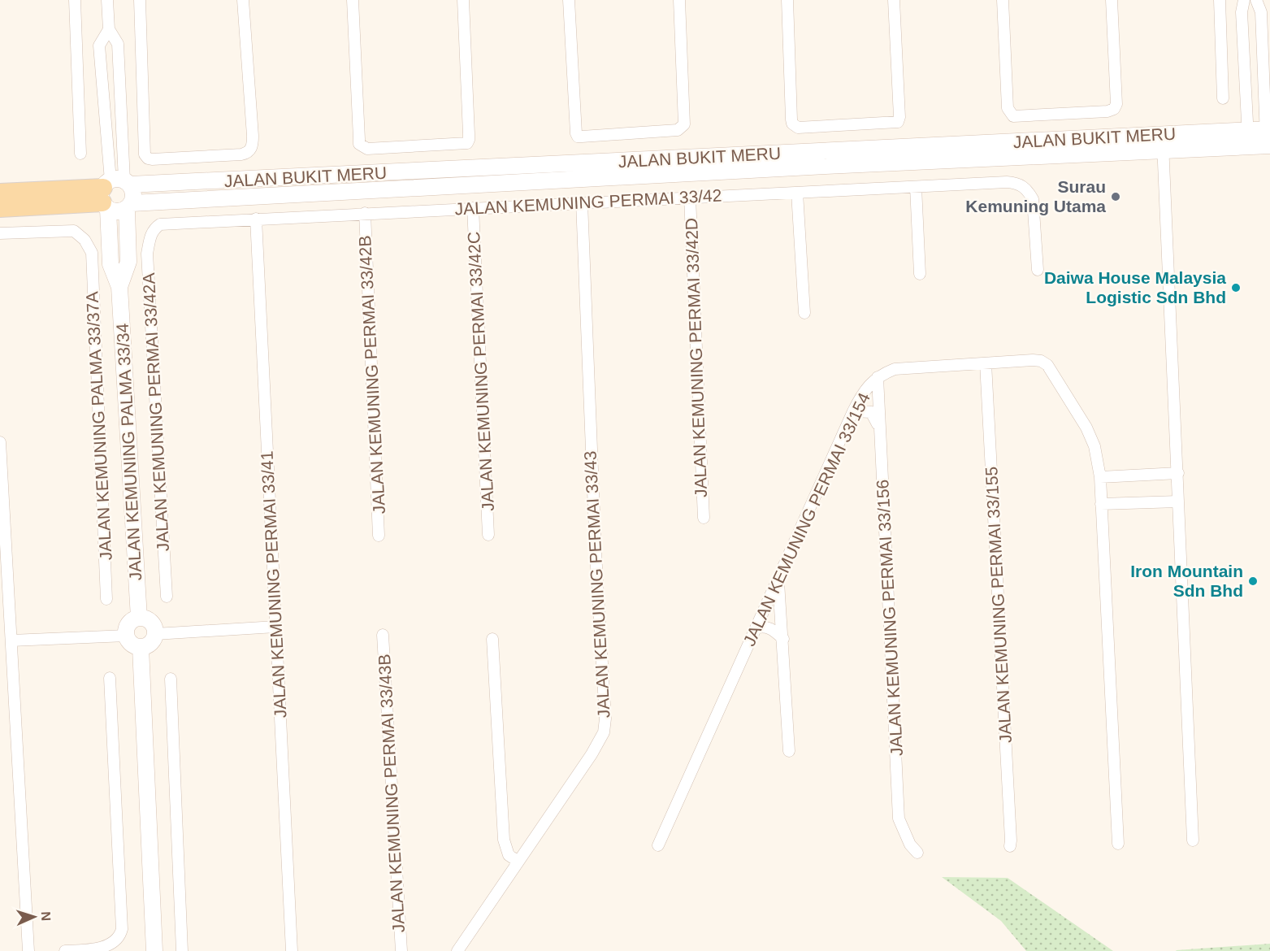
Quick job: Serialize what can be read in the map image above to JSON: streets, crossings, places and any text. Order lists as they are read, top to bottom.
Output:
{
  "streets": {
    "main road": ["JALAN BUKIT MERU", "JALAN KEMUNING PALMA 33/34"],
    "street": [
      "JALAN KEMUNING PERMAI 33/42",
      "JALAN KEMUNING PERMAI 33/42D",
      "JALAN KEMUNING PERMAI 33/42C",
      "JALAN KEMUNING PERMAI 33/42B",
      "JALAN KEMUNING PERMAI 33/42A",
      "JALAN KEMUNING PALMA 33/37A",
      "JALAN KEMUNING PERMAI 33/154",
      "JALAN KEMUNING PERMAI 33/41",
      "JALAN KEMUNING PERMAI 33/43",
      "JALAN KEMUNING PERMAI 33/155",
      "JALAN KEMUNING PERMAI 33/156",
      "JALAN KEMUNING PERMAI 33/43B"
    ]
  },
  "crossings": [
    ["JALAN BUKIT MERU", "JALAN KEMUNING PALMA 33/34"],
    ["JALAN KEMUNING PERMAI 33/42", "JALAN KEMUNING PERMAI 33/42D"],
    ["JALAN KEMUNING PERMAI 33/42", "JALAN KEMUNING PERMAI 33/42C"],
    ["JALAN KEMUNING PERMAI 33/42", "JALAN KEMUNING PERMAI 33/42B"],
    ["JALAN KEMUNING PERMAI 33/42", "JALAN KEMUNING PERMAI 33/42A"],
    ["JALAN KEMUNING PERMAI 33/42", "JALAN KEMUNING PERMAI 33/41"],
    ["JALAN KEMUNING PERMAI 33/42", "JALAN KEMUNING PERMAI 33/43"],
    ["JALAN KEMUNING PERMAI 33/154", "JALAN KEMUNING PERMAI 33/155"],
    ["JALAN KEMUNING PERMAI 33/154", "JALAN KEMUNING PERMAI 33/156"]
  ],
  "places": ["Surau Kemuning Utama", "Daiwa House Malaysia Logistic Sdn Bhd", "Iron Mountain Sdn Bhd"],
  "north": "right"
}
